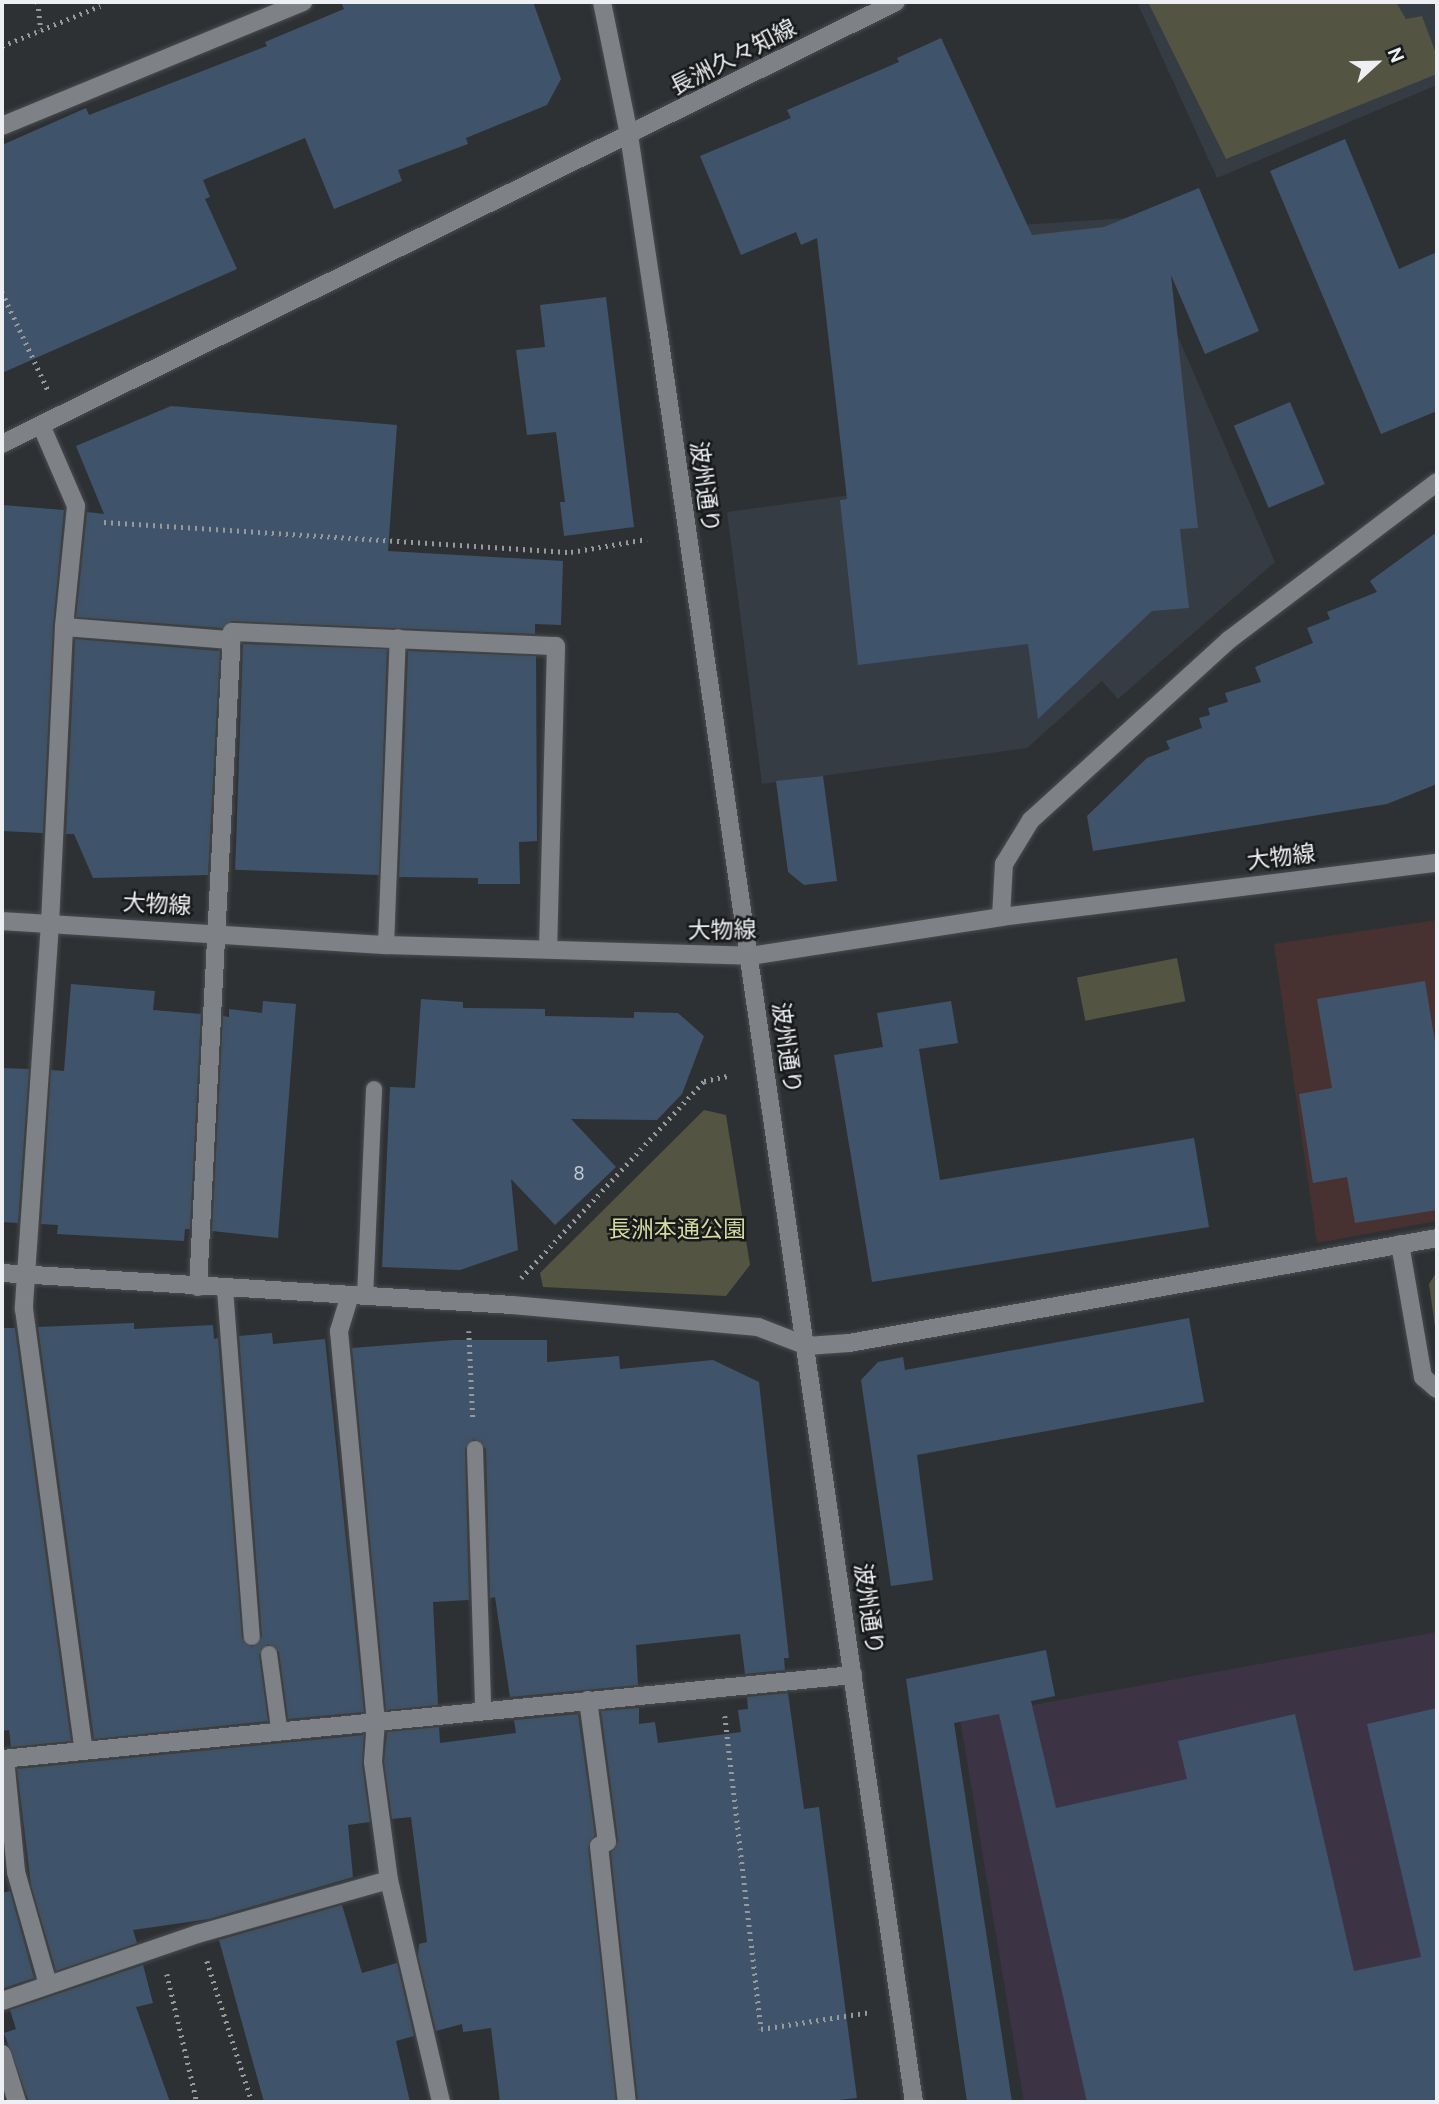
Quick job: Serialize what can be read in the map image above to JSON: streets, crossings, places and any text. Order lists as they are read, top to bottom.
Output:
{
  "streets": {
    "street": ["長洲久々知線", "波州通り", "大物線"]
  },
  "crossings": [
    ["長洲久々知線", "波州通り"],
    ["波州通り", "大物線"]
  ],
  "parks": ["長洲本通公園"],
  "house_numbers": ["8"],
  "north": "right"
}
